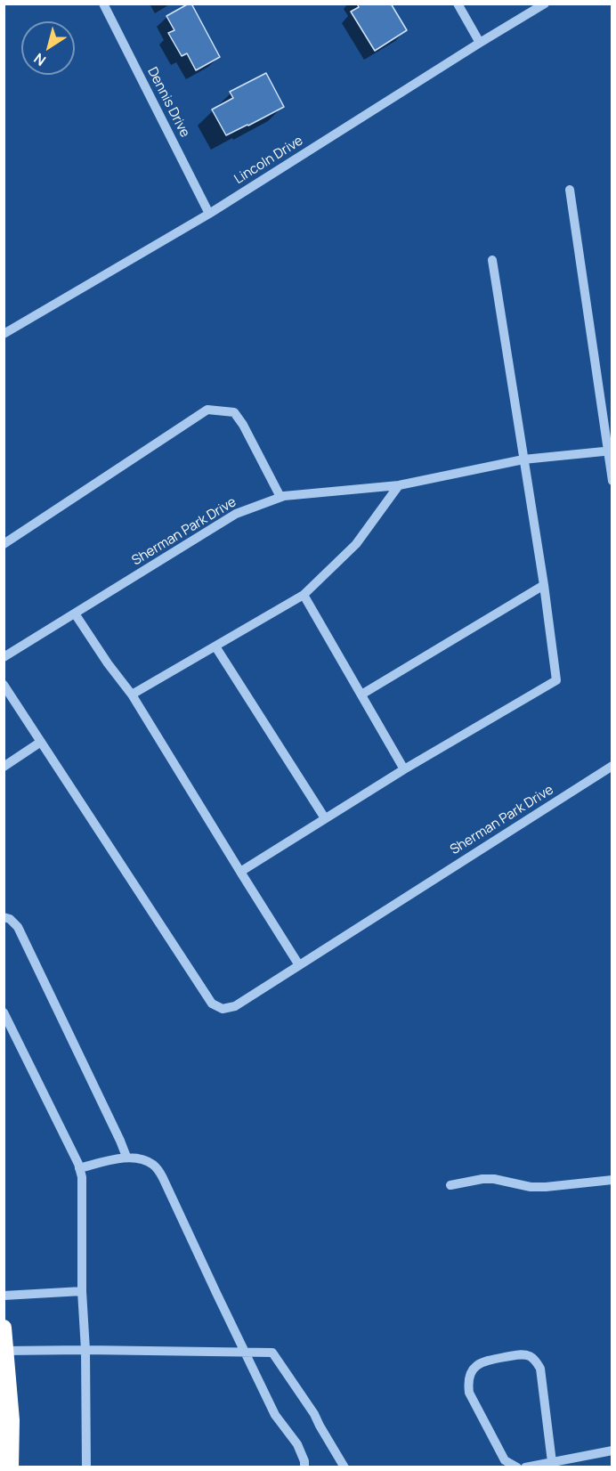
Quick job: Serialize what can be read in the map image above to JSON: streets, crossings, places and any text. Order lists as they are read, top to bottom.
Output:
{
  "streets": {
    "street": ["Dennis Drive", "Lincoln Drive", "Sherman Park Drive"]
  },
  "crossings": [
    ["Dennis Drive", "Lincoln Drive"]
  ],
  "north": "bottom left"
}
